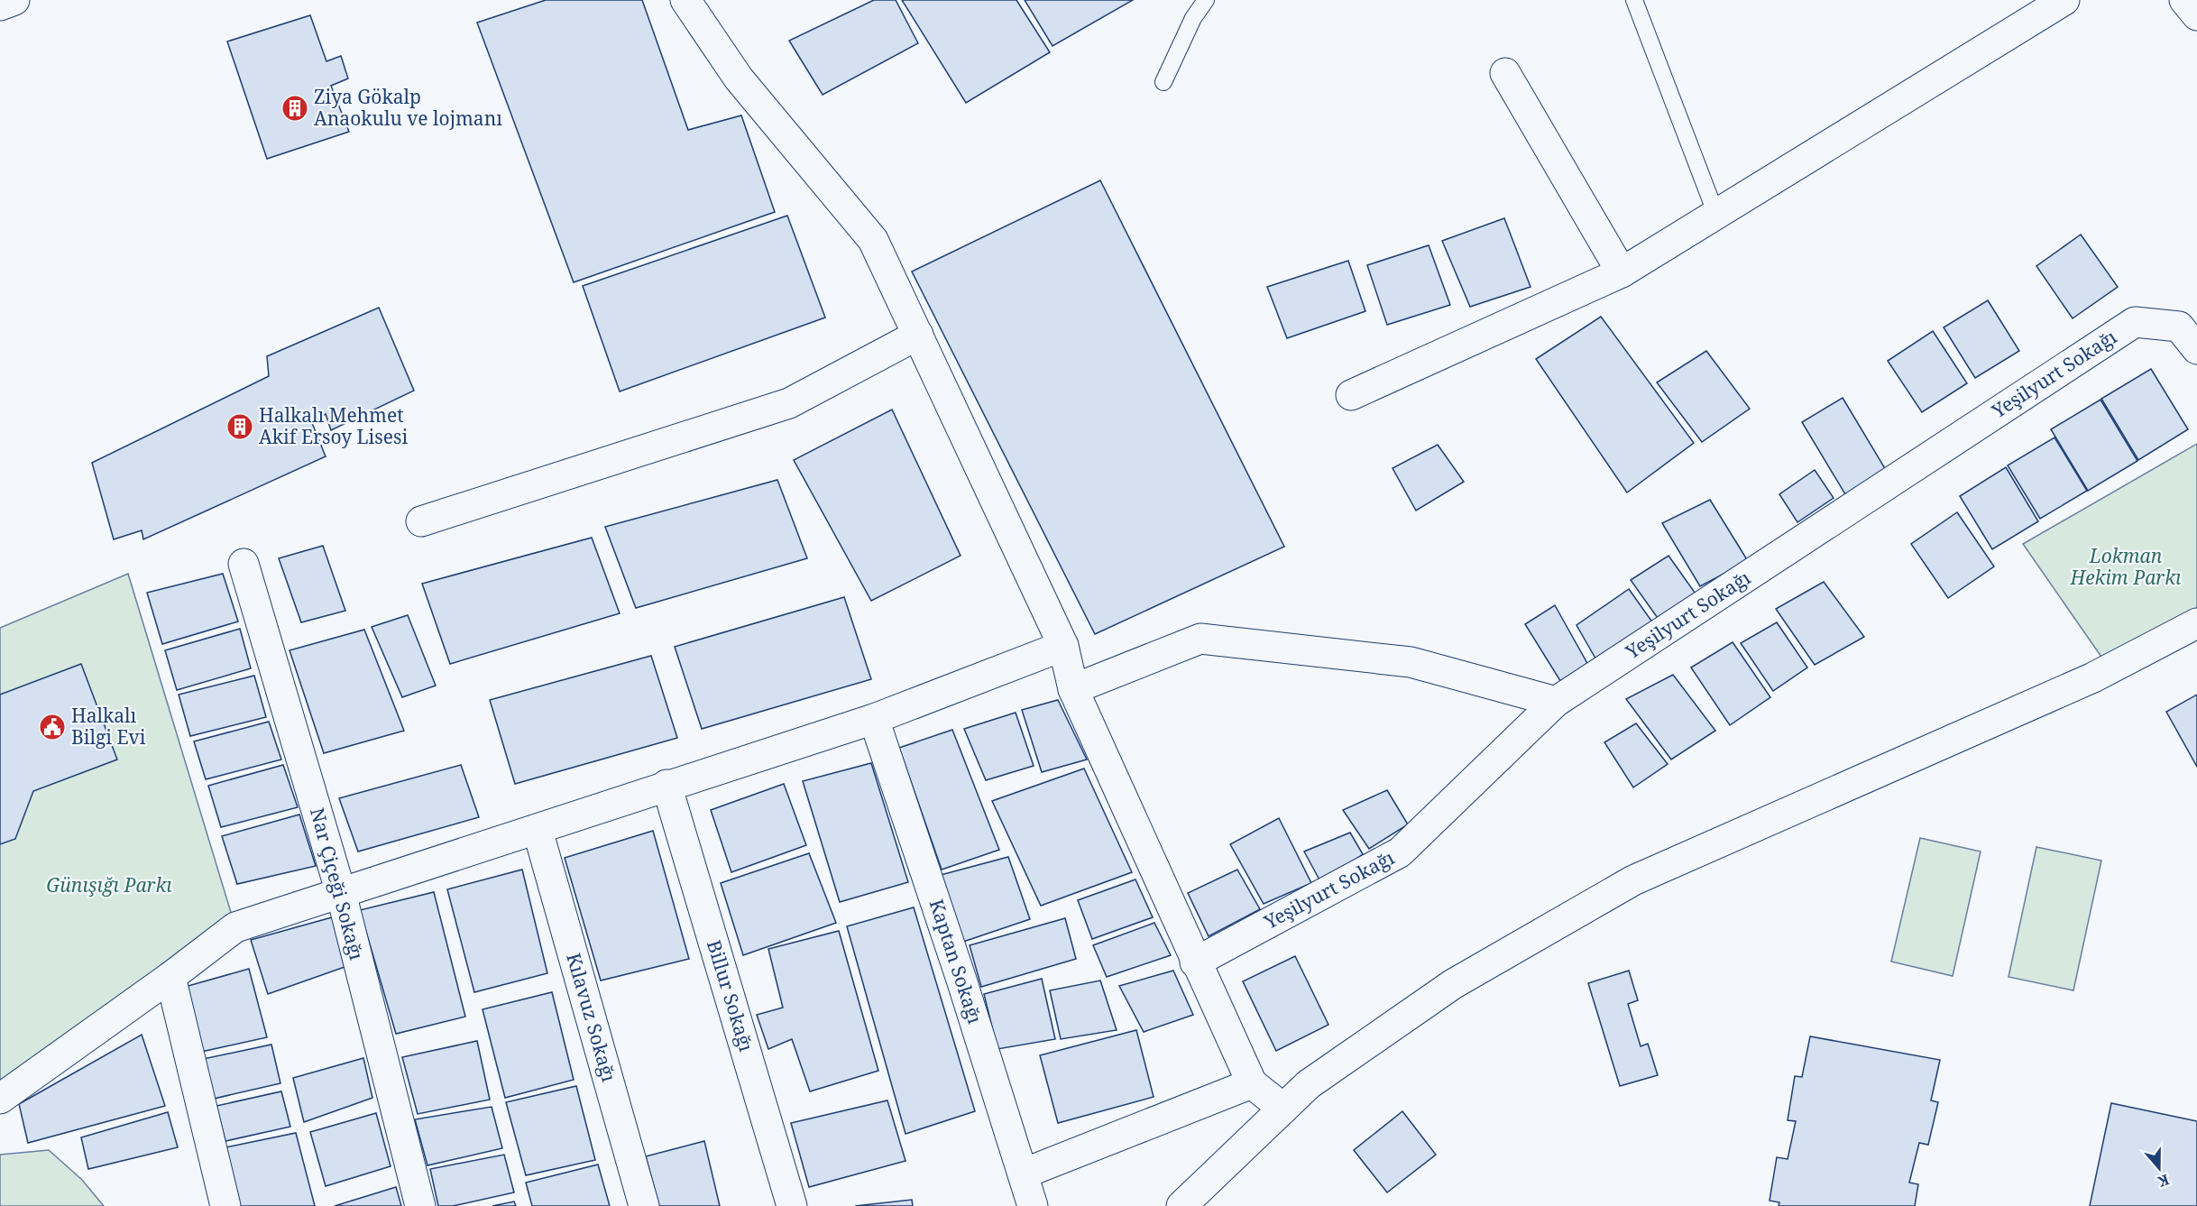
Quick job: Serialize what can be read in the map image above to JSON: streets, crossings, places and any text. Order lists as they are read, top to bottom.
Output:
{
  "streets": {
    "street": [
      "Yeşilyurt Sokağı",
      "Nar Çiçeği Sokağı",
      "Kaptan Sokağı",
      "Billur Sokağı",
      "Kılavuz Sokağı"
    ]
  },
  "parks": ["Lokman Hekim Parkı", "Günışığı Parkı"],
  "places": {
    "building": ["Ziya Gökalp Anaokulu ve lojmanı", "Halkalı Mehmet Akif Ersoy Lisesi"],
    "public building": ["Halkalı Bilgi Evi"]
  },
  "north": "bottom"
}
